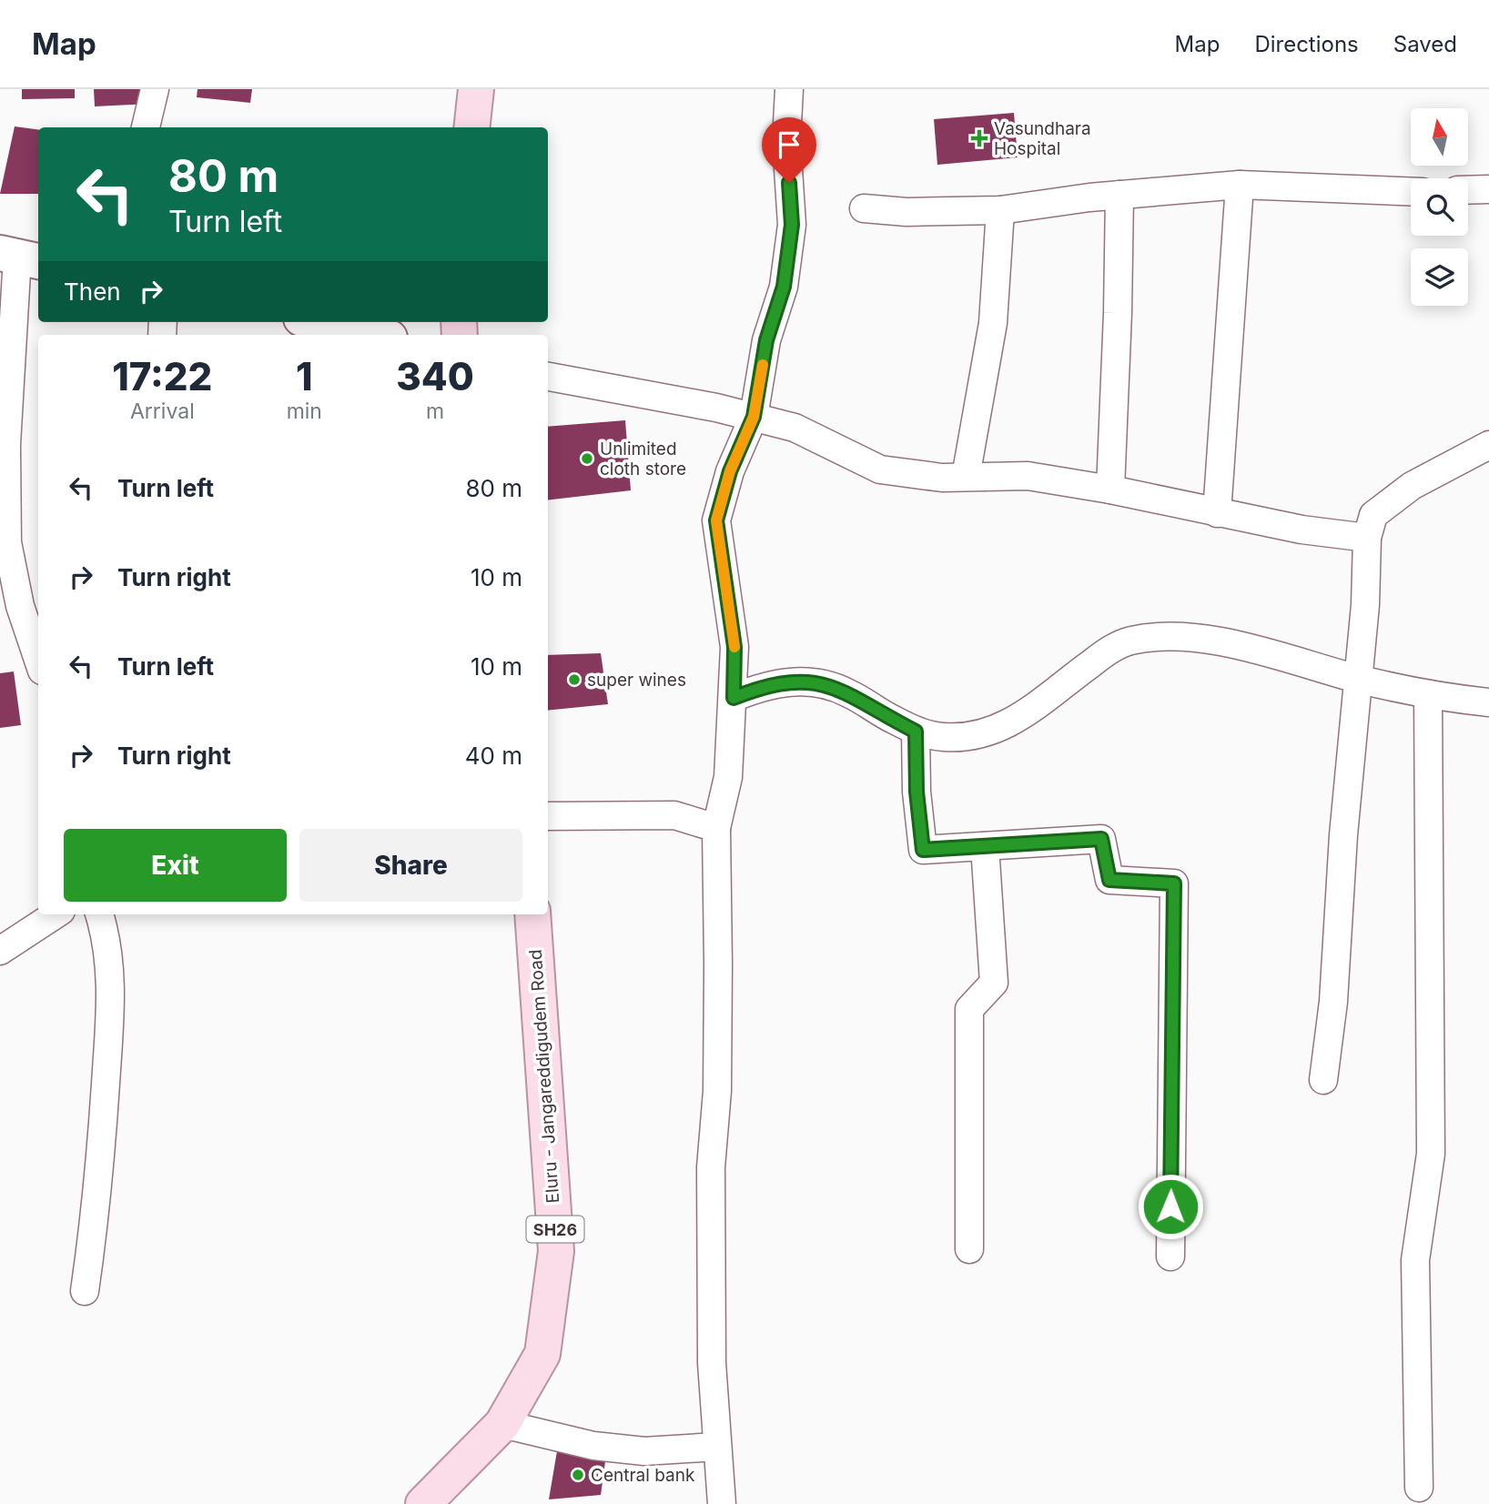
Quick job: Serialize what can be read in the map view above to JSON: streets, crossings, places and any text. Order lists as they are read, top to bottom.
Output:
{
  "streets": {
    "main road": ["Eluru - Jangareddigudem Road", "SH26"]
  },
  "places": {
    "health": ["Vasundhara Hospital"],
    "other": ["Unlimited cloth store", "super wines", "Central bank"]
  },
  "north": "top",
  "page": {
    "header": "Map",
    "nav": ["Map", "Directions", "Saved"],
    "turn": ["80 m", "Turn left"],
    "then": "Then",
    "eta": [
      "17:22",
      "Arrival",
      "1",
      "min",
      "340",
      "m"
    ],
    "list": [
      {
        "name": "Turn left",
        "value": "80 m"
      },
      {
        "name": "Turn right",
        "value": "10 m"
      },
      {
        "name": "Turn left",
        "value": "10 m"
      },
      {
        "name": "Turn right",
        "value": "40 m"
      }
    ],
    "buttons": ["Exit", "Share"]
  }
}
